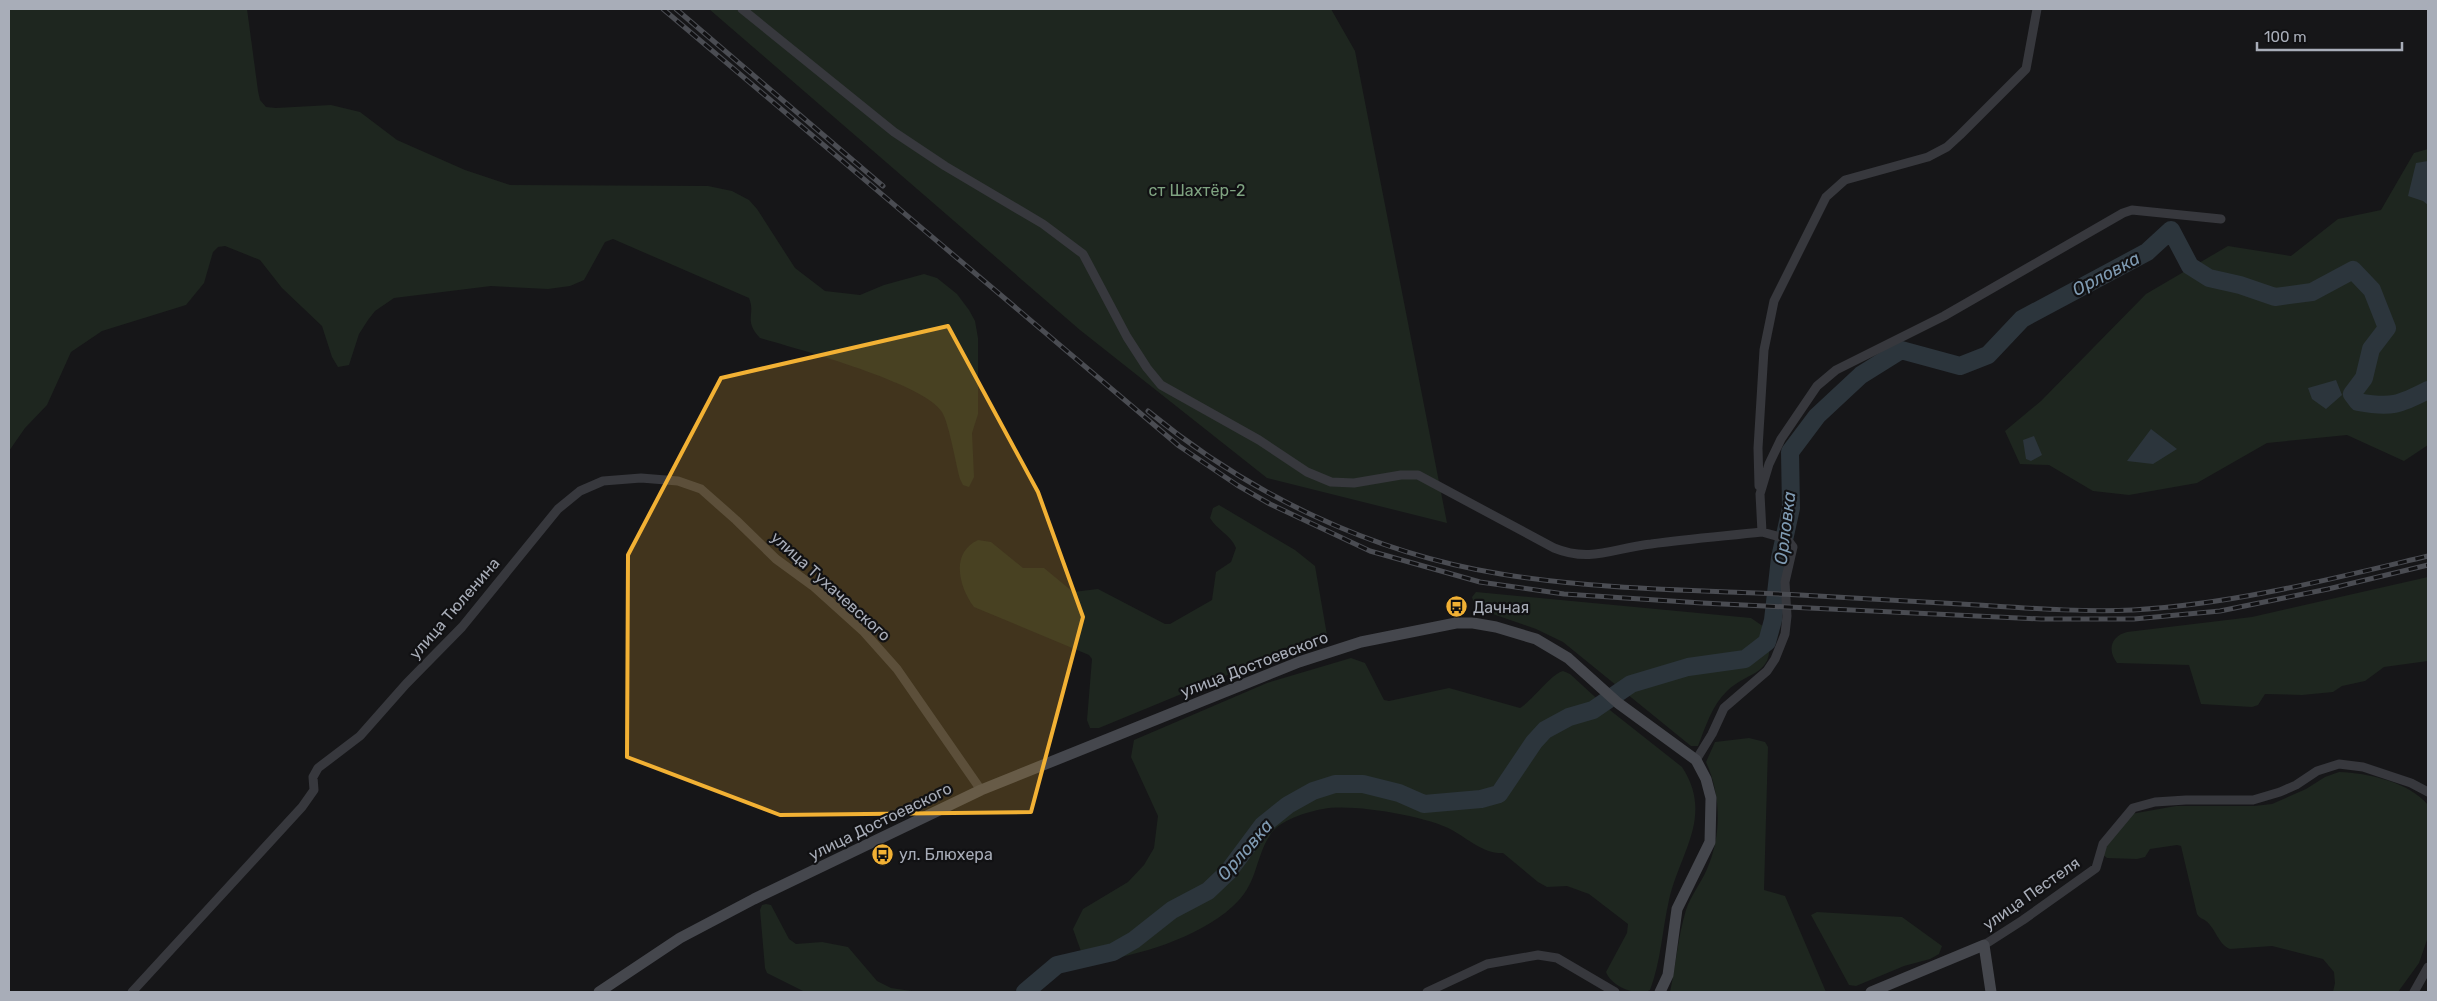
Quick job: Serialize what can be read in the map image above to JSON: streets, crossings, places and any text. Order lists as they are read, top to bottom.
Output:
{
  "streets": {
    "main road": ["улица Достоевского", "улица Пестеля"],
    "street": ["улица Тухачевского", "улица Тюленина"]
  },
  "crossings": [
    ["улица Тухачевского", "улица Тюленина"],
    ["улица Тухачевского", "улица Достоевского"]
  ],
  "water": ["Орловка"],
  "parks": ["ст Шахтёр-2"],
  "places": {
    "bus stop": ["Дачная", "ул. Блюхера"]
  },
  "scale_bar": "100 m"
}
